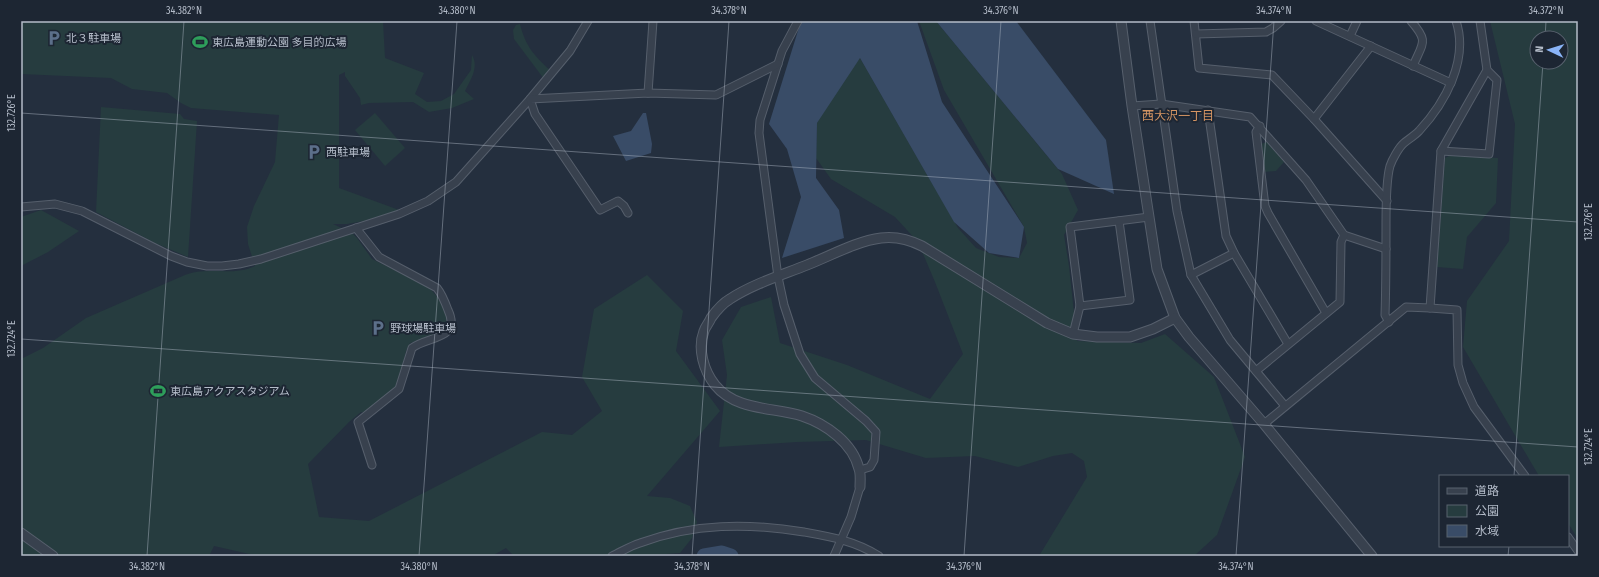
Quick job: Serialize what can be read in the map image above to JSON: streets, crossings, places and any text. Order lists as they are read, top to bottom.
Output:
{
  "districts": ["西大沢一丁目"],
  "places": {
    "parking": ["北３駐車場", "西駐車場", "野球場駐車場"],
    "sports": ["東広島運動公園 多目的広場", "東広島アクアスタジアム"]
  },
  "legend": ["道路", "公園", "水域"],
  "north": "left",
  "coordinates": [
    "34.382°N",
    "34.380°N",
    "34.378°N",
    "34.376°N",
    "34.374°N",
    "34.372°N",
    "132.726°E",
    "132.724°E"
  ]
}
